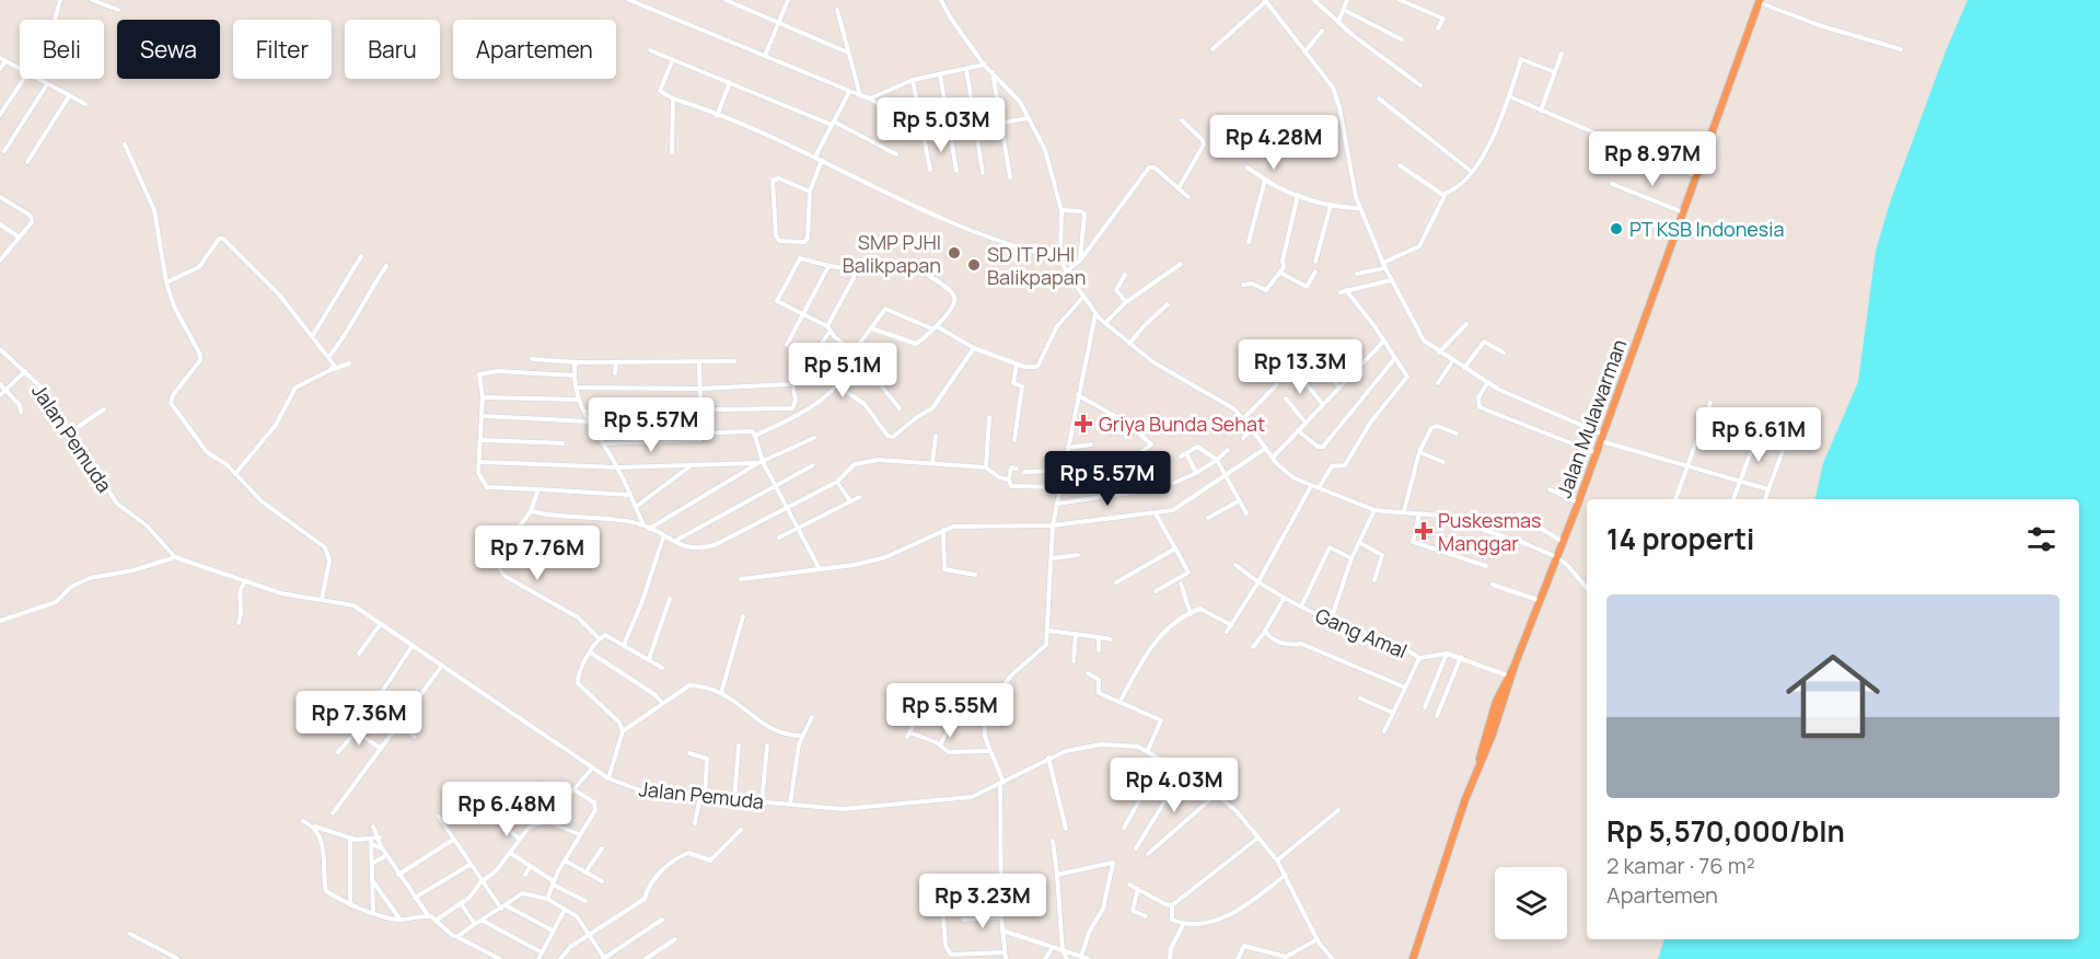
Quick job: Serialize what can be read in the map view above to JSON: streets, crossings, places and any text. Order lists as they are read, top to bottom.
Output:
{
  "streets": {
    "highway": ["Jalan Mulawarman"],
    "street": ["Jalan Pemuda", "Gang Amal"]
  },
  "places": {
    "other": ["PT KSB Indonesia", "SMP PJHI Balikpapan", "SD IT PJHI Balikpapan"],
    "health": ["Griya Bunda Sehat", "Puskesmas Manggar"]
  },
  "page": {
    "chip": [
      "Beli",
      "Sewa",
      "Filter",
      "Baru",
      "Apartemen"
    ],
    "price": [
      "Rp 5.03M",
      "Rp 4.28M",
      "Rp 8.97M",
      "Rp 13.3M",
      "Rp 5.1M",
      "Rp 5.57M",
      "Rp 6.61M",
      "Rp 5.57M",
      "Rp 7.76M",
      "Rp 5.55M",
      "Rp 7.36M",
      "Rp 4.03M",
      "Rp 6.48M",
      "Rp 3.23M"
    ],
    "heading": "14 properti",
    "list": [
      {
        "name": "Rp 5,570,000/bln",
        "note": "2 kamar · 76 m² · Apartemen"
      }
    ]
  }
}
